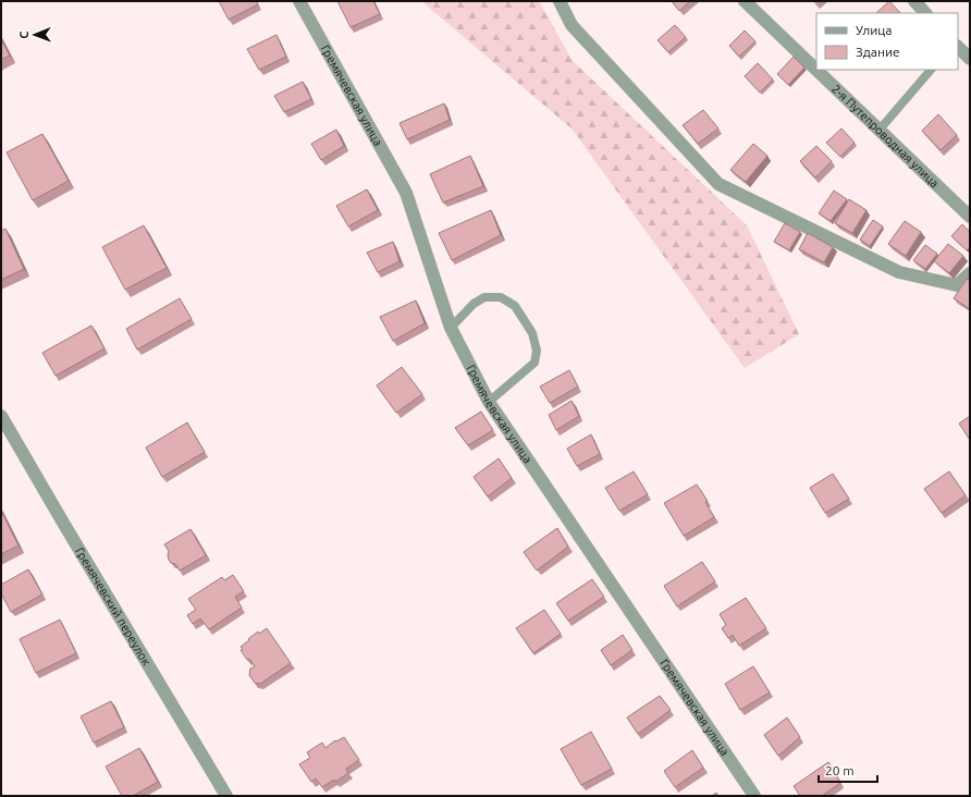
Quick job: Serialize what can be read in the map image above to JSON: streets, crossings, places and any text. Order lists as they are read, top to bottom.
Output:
{
  "streets": {
    "street": ["Гремячевская улица", "2-я Путепроводная улица", "Гремячевский переулок"]
  },
  "legend": ["Улица", "Здание"],
  "scale_bar": "20 m",
  "north": "left"
}
